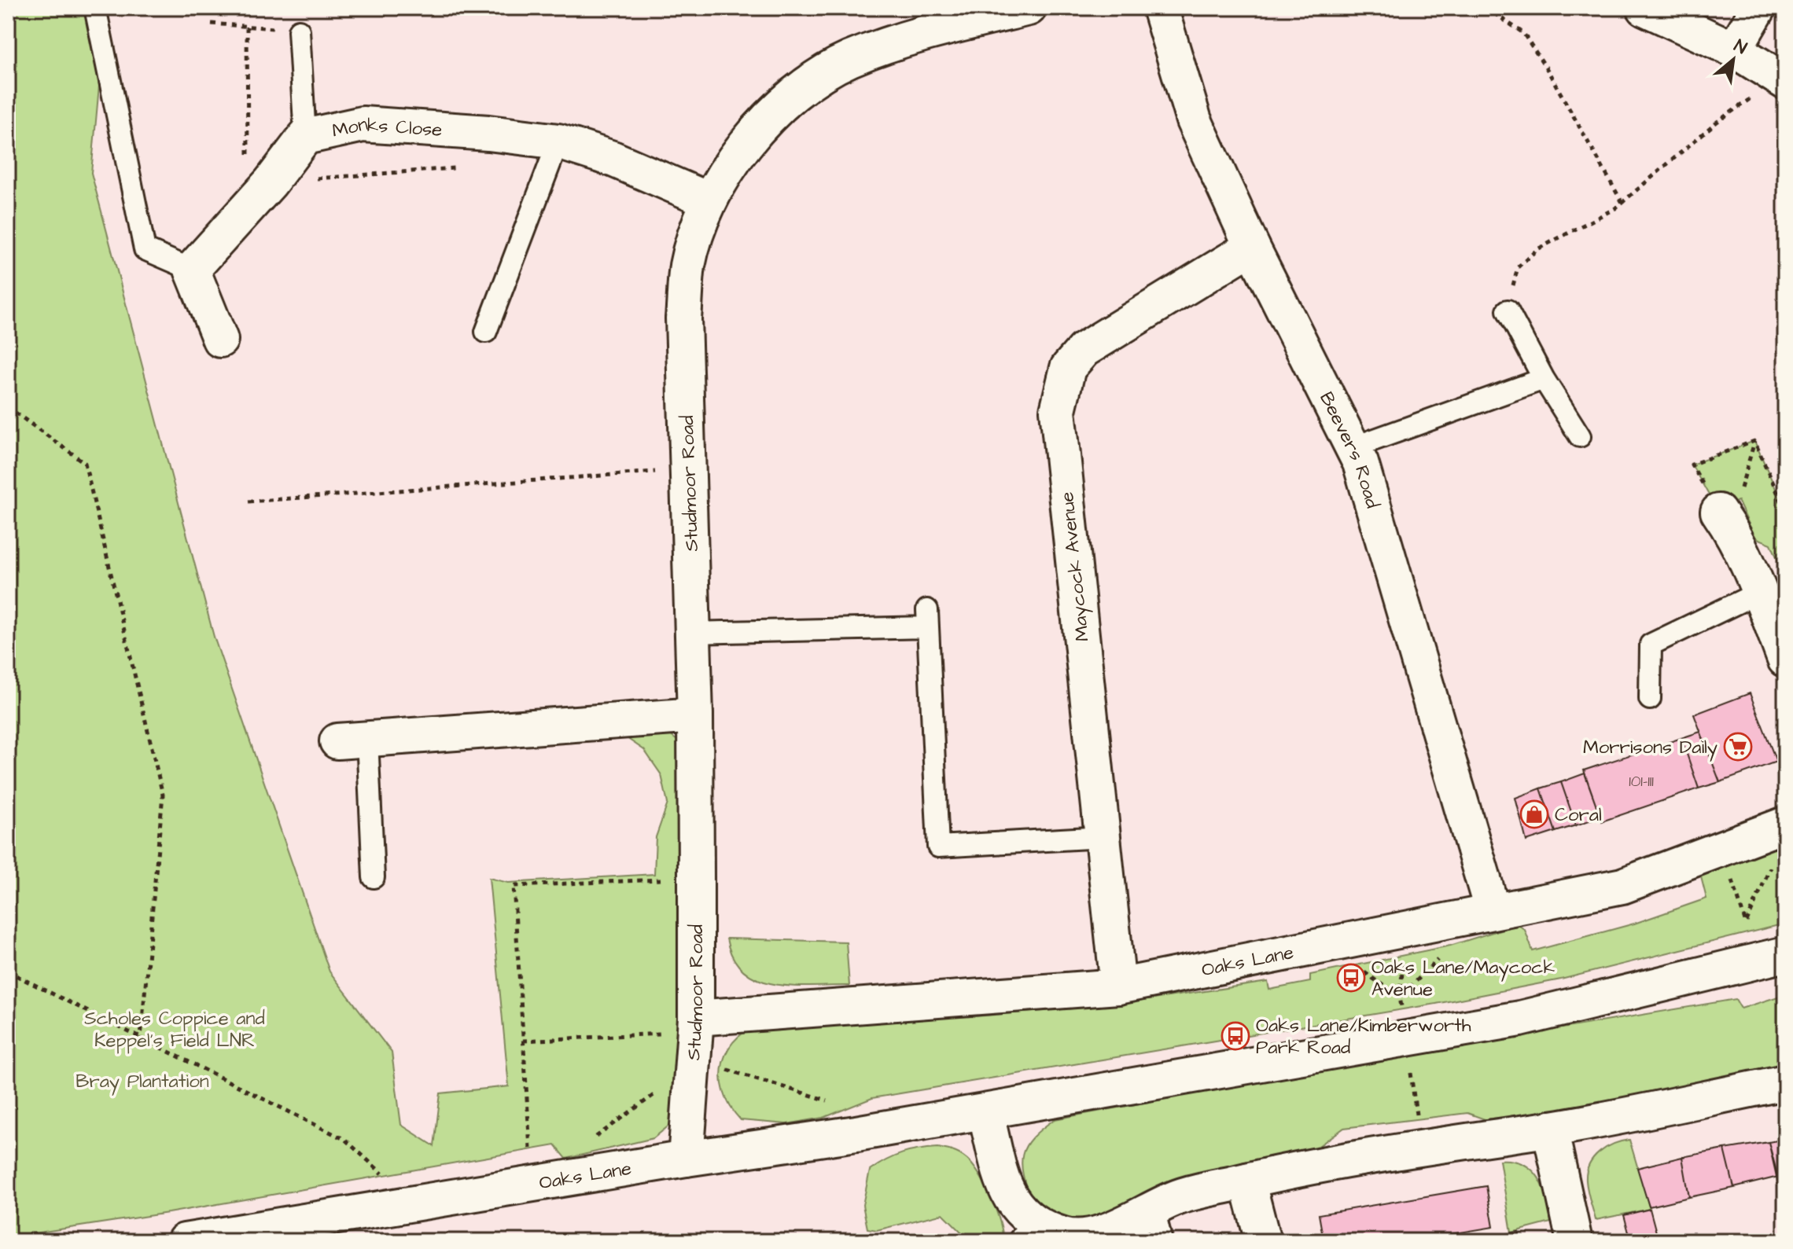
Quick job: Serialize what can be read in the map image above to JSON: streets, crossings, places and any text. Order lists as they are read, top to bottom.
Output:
{
  "streets": {
    "street": [
      "Monks Close",
      "Beevers Road",
      "Studmoor Road",
      "Maycock Avenue",
      "Oaks Lane"
    ]
  },
  "crossings": [
    ["Monks Close", "Studmoor Road"],
    ["Beevers Road", "Maycock Avenue"],
    ["Beevers Road", "Oaks Lane"],
    ["Studmoor Road", "Oaks Lane"],
    ["Maycock Avenue", "Oaks Lane"]
  ],
  "parks": ["Scholes Coppice and Keppel's Field LNR", "Bray Plantation"],
  "places": {
    "supermarket": ["Morrisons Daily"],
    "shop": ["Coral"],
    "bus stop": ["Oaks Lane/Maycock Avenue", "Oaks Lane/Kimberworth Park Road"]
  },
  "house_numbers": ["101-111"],
  "north": "top right"
}
